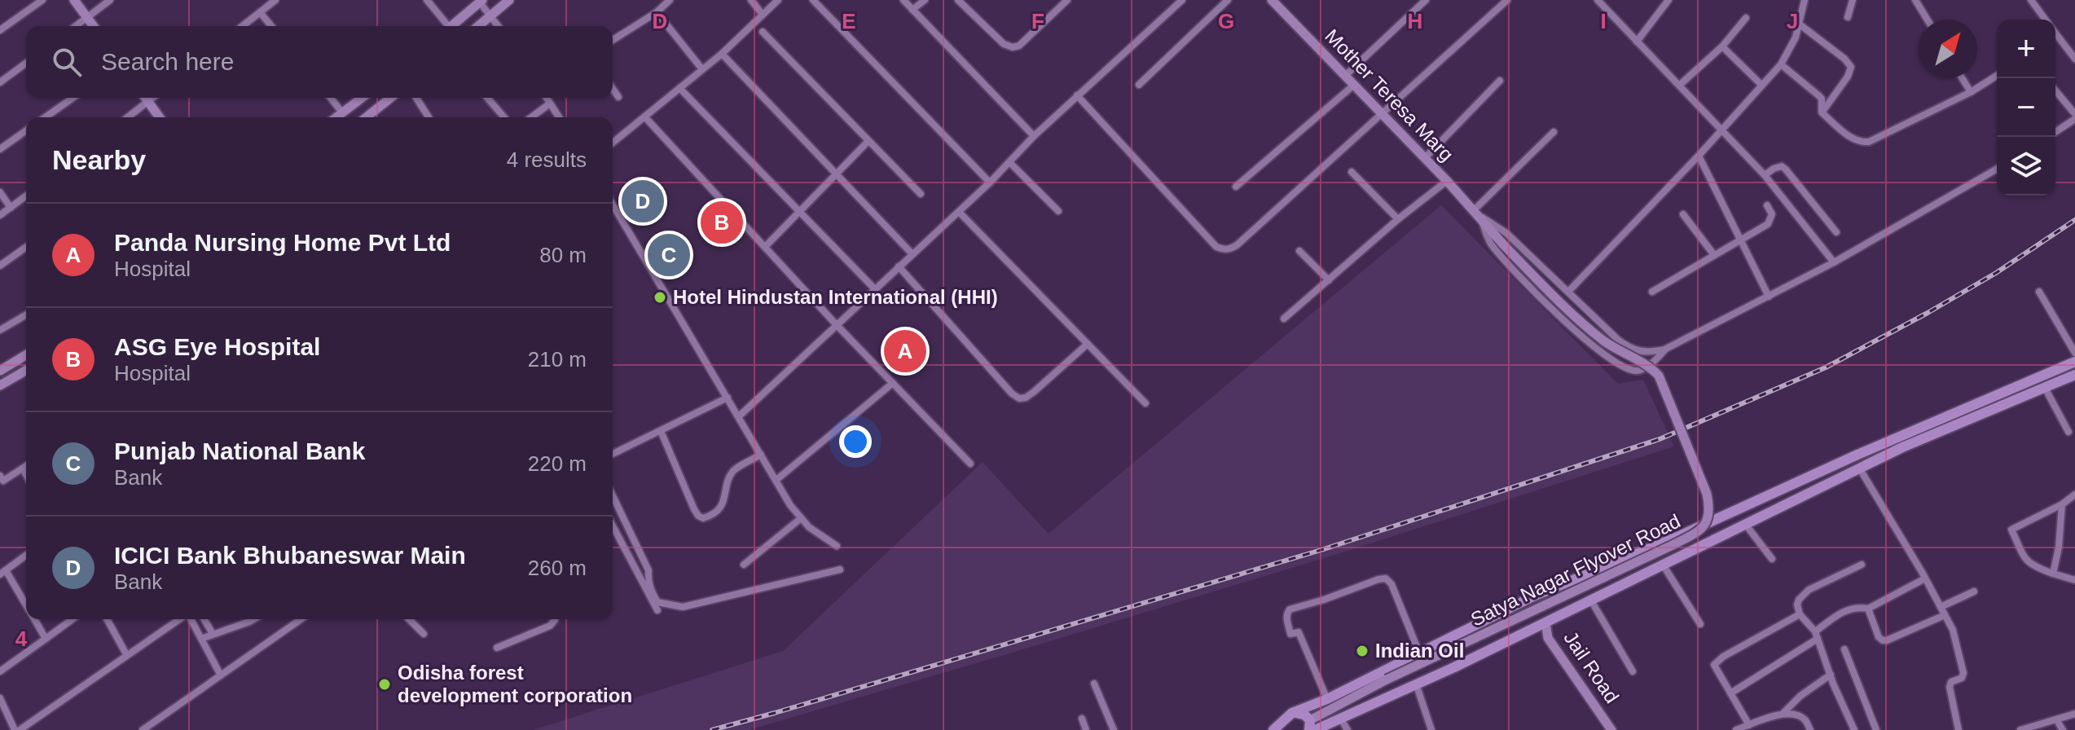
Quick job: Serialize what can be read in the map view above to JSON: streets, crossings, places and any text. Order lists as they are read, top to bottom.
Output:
{
  "streets": {
    "street": ["Mother Teresa Marg", "Satya Nagar Flyover Road", "Jail Road"]
  },
  "crossings": [
    ["Mother Teresa Marg", "Satya Nagar Flyover Road"]
  ],
  "places": ["Hotel Hindustan International (HHI)", "Indian Oil", "Odisha forest development corporation"],
  "north": "top right",
  "page": {
    "map_buttons": ["+", "−"],
    "search": "Search here",
    "heading": ["Nearby", "4 results"],
    "pins": [
      "D",
      "B",
      "C",
      "A"
    ],
    "list": [
      {
        "mark": "A",
        "name": "Panda Nursing Home Pvt Ltd",
        "note": "Hospital",
        "value": "80 m"
      },
      {
        "mark": "B",
        "name": "ASG Eye Hospital",
        "note": "Hospital",
        "value": "210 m"
      },
      {
        "mark": "C",
        "name": "Punjab National Bank",
        "note": "Bank",
        "value": "220 m"
      },
      {
        "mark": "D",
        "name": "ICICI Bank Bhubaneswar Main",
        "note": "Bank",
        "value": "260 m"
      }
    ]
  },
  "grid": {
    "columns": [
      "D",
      "E",
      "F",
      "G",
      "H",
      "I",
      "J"
    ],
    "rows": ["4"]
  }
}
